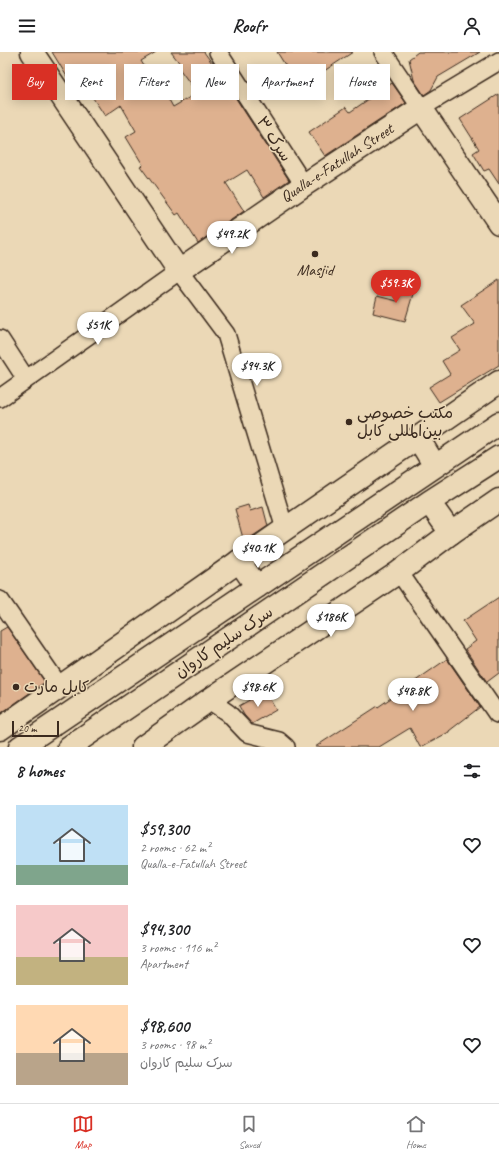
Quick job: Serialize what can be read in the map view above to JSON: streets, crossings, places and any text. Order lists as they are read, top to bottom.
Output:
{
  "streets": {
    "street": ["سرک ۳", "Qualla-e-Fatullah Street", "سرک سلیم کاروان"]
  },
  "crossings": [
    ["سرک ۳", "Qualla-e-Fatullah Street"]
  ],
  "places": ["Masjid", "مکتب خصوصی بین‌المللی کابل", "کابل مارت"],
  "scale_bar": "20 m",
  "page": {
    "header": "Roofr",
    "chip": [
      "Buy",
      "Rent",
      "Filters",
      "New",
      "Apartment",
      "House"
    ],
    "price": [
      "$49.2K",
      "$59.3K",
      "$51K",
      "$94.3K",
      "$40.1K",
      "$186K",
      "$98.6K",
      "$48.8K"
    ],
    "scale": "20 m",
    "heading": "8 homes",
    "list": [
      {
        "name": "$59,300",
        "note": "2 rooms · 62 m² · Qualla-e-Fatullah Street"
      },
      {
        "name": "$94,300",
        "note": "3 rooms · 116 m² · Apartment"
      },
      {
        "name": "$98,600",
        "note": "3 rooms · 98 m² · سرک سلیم کاروان"
      }
    ],
    "tabs": ["Map", "Saved", "Home"]
  }
}
